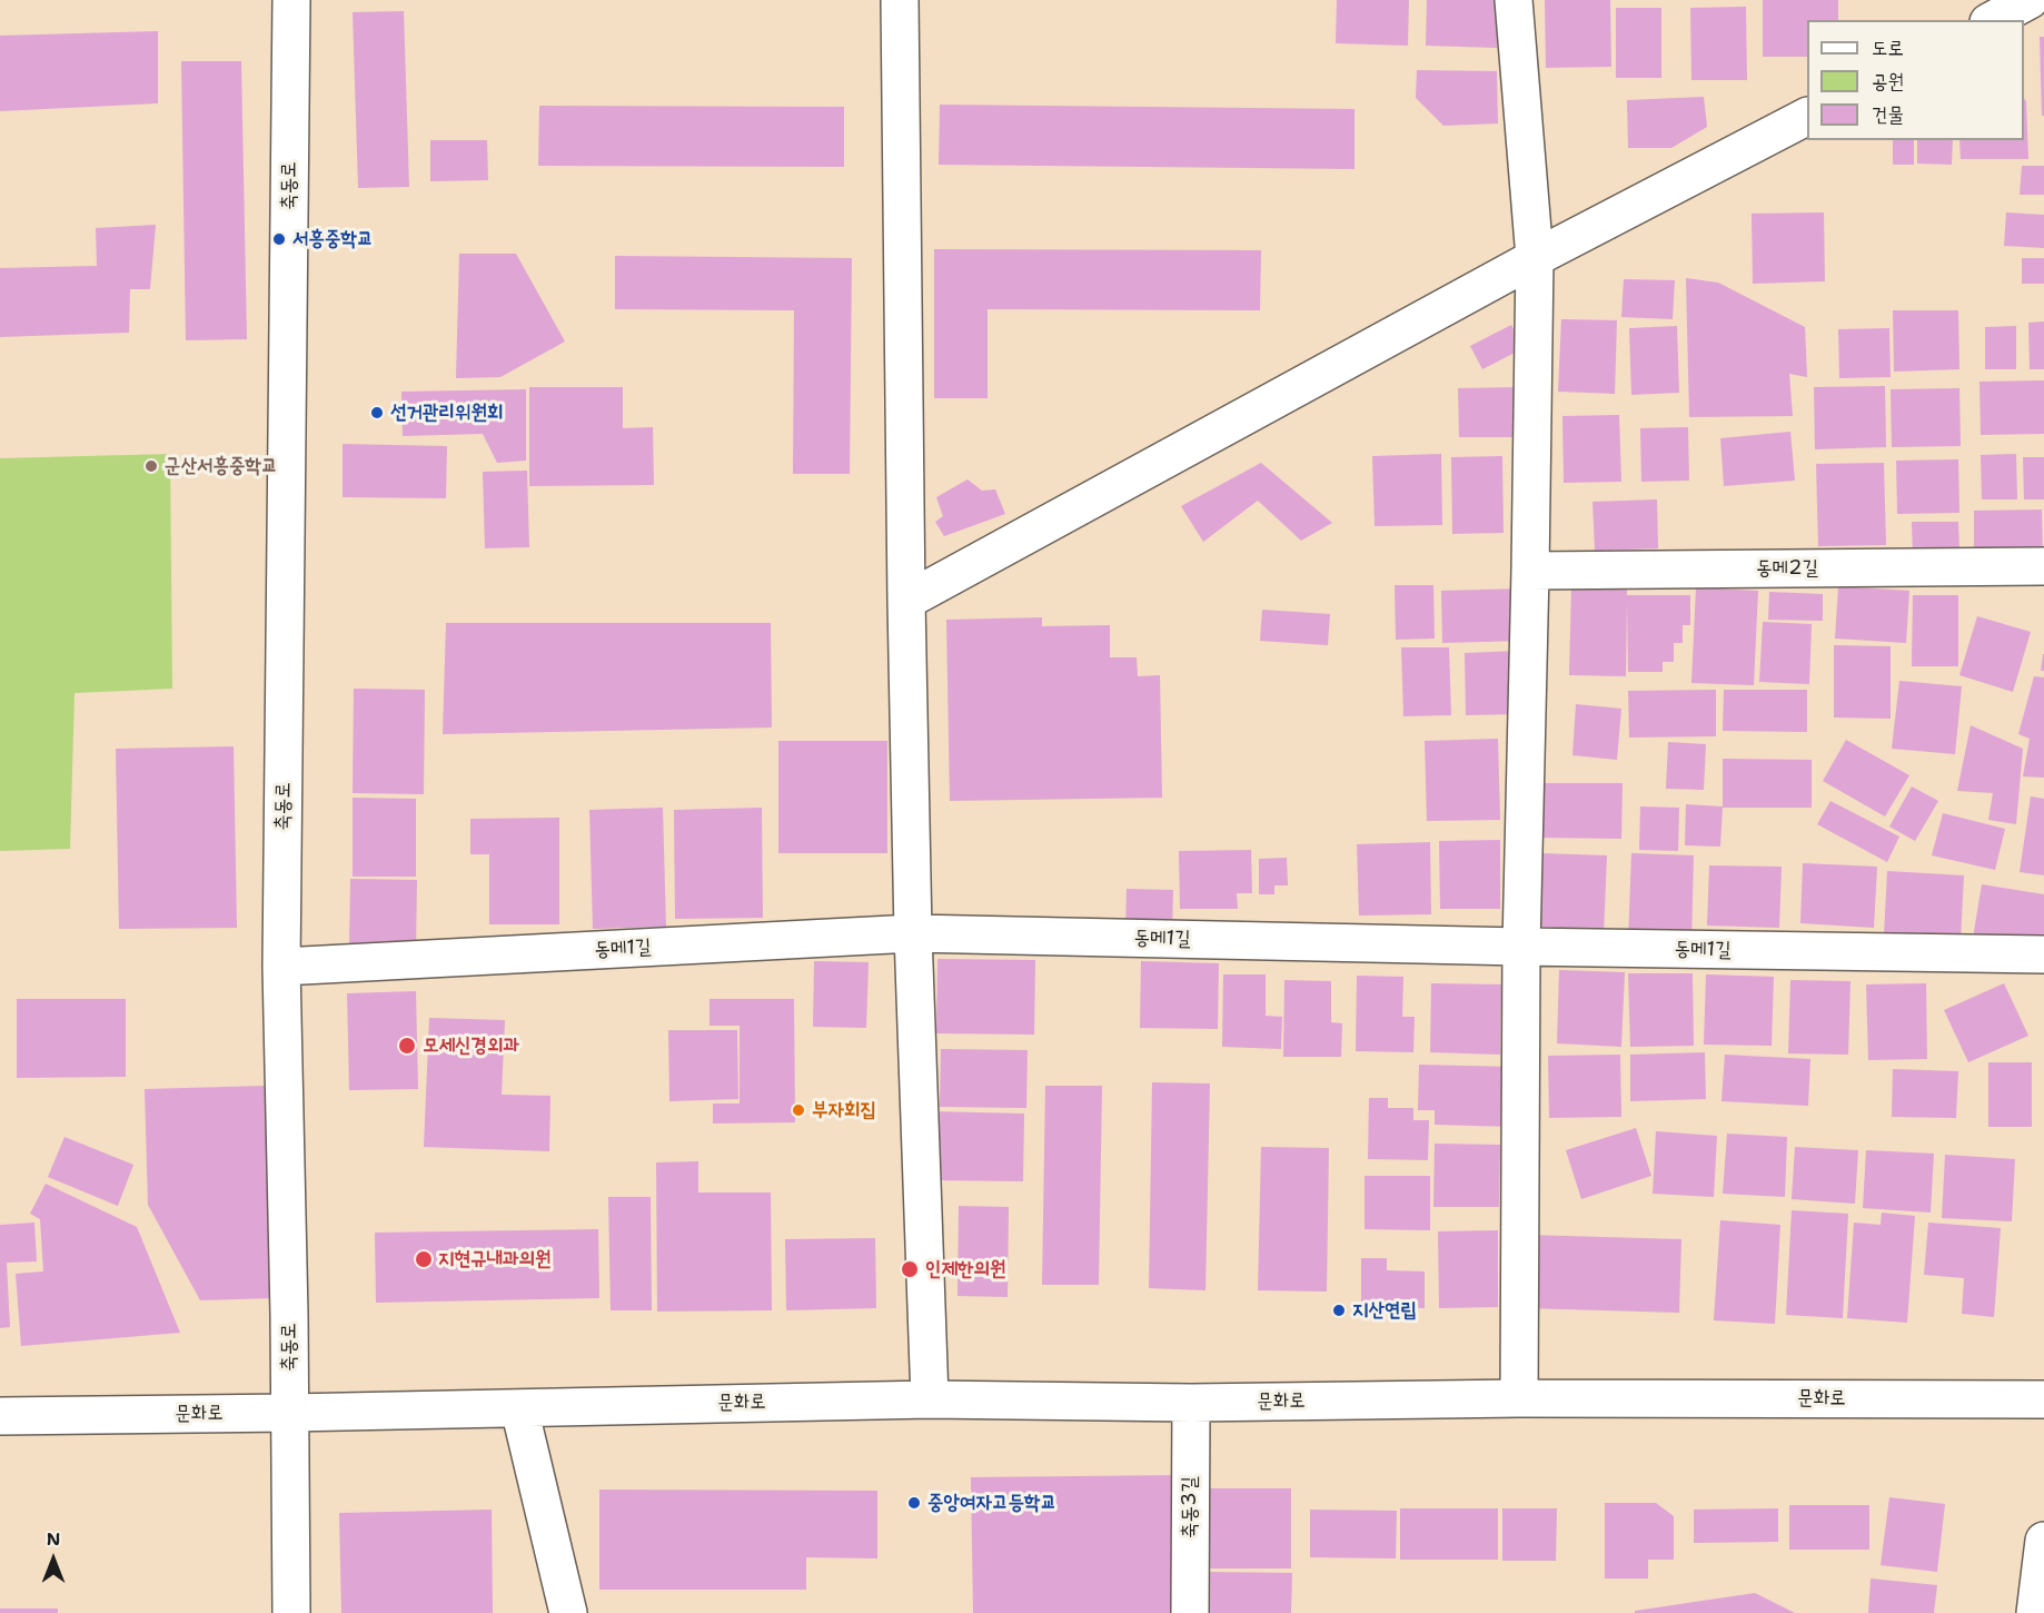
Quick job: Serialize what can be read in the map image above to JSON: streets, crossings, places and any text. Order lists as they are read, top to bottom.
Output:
{
  "streets": {
    "street": [
      "축동로",
      "동메2길",
      "동메1길",
      "문화로",
      "축동3길"
    ]
  },
  "crossings": [
    ["축동로", "동메1길"],
    ["축동로", "문화로"],
    ["문화로", "축동3길"]
  ],
  "places": [
    "서흥중학교",
    "선거관리위원회",
    "군산서흥중학교",
    "모세신경외과",
    "부자회집",
    "지현규내과의원",
    "인제한의원",
    "지산연립",
    "중앙여자고등학교"
  ],
  "legend": ["도로", "공원", "건물"],
  "north": "top"
}
